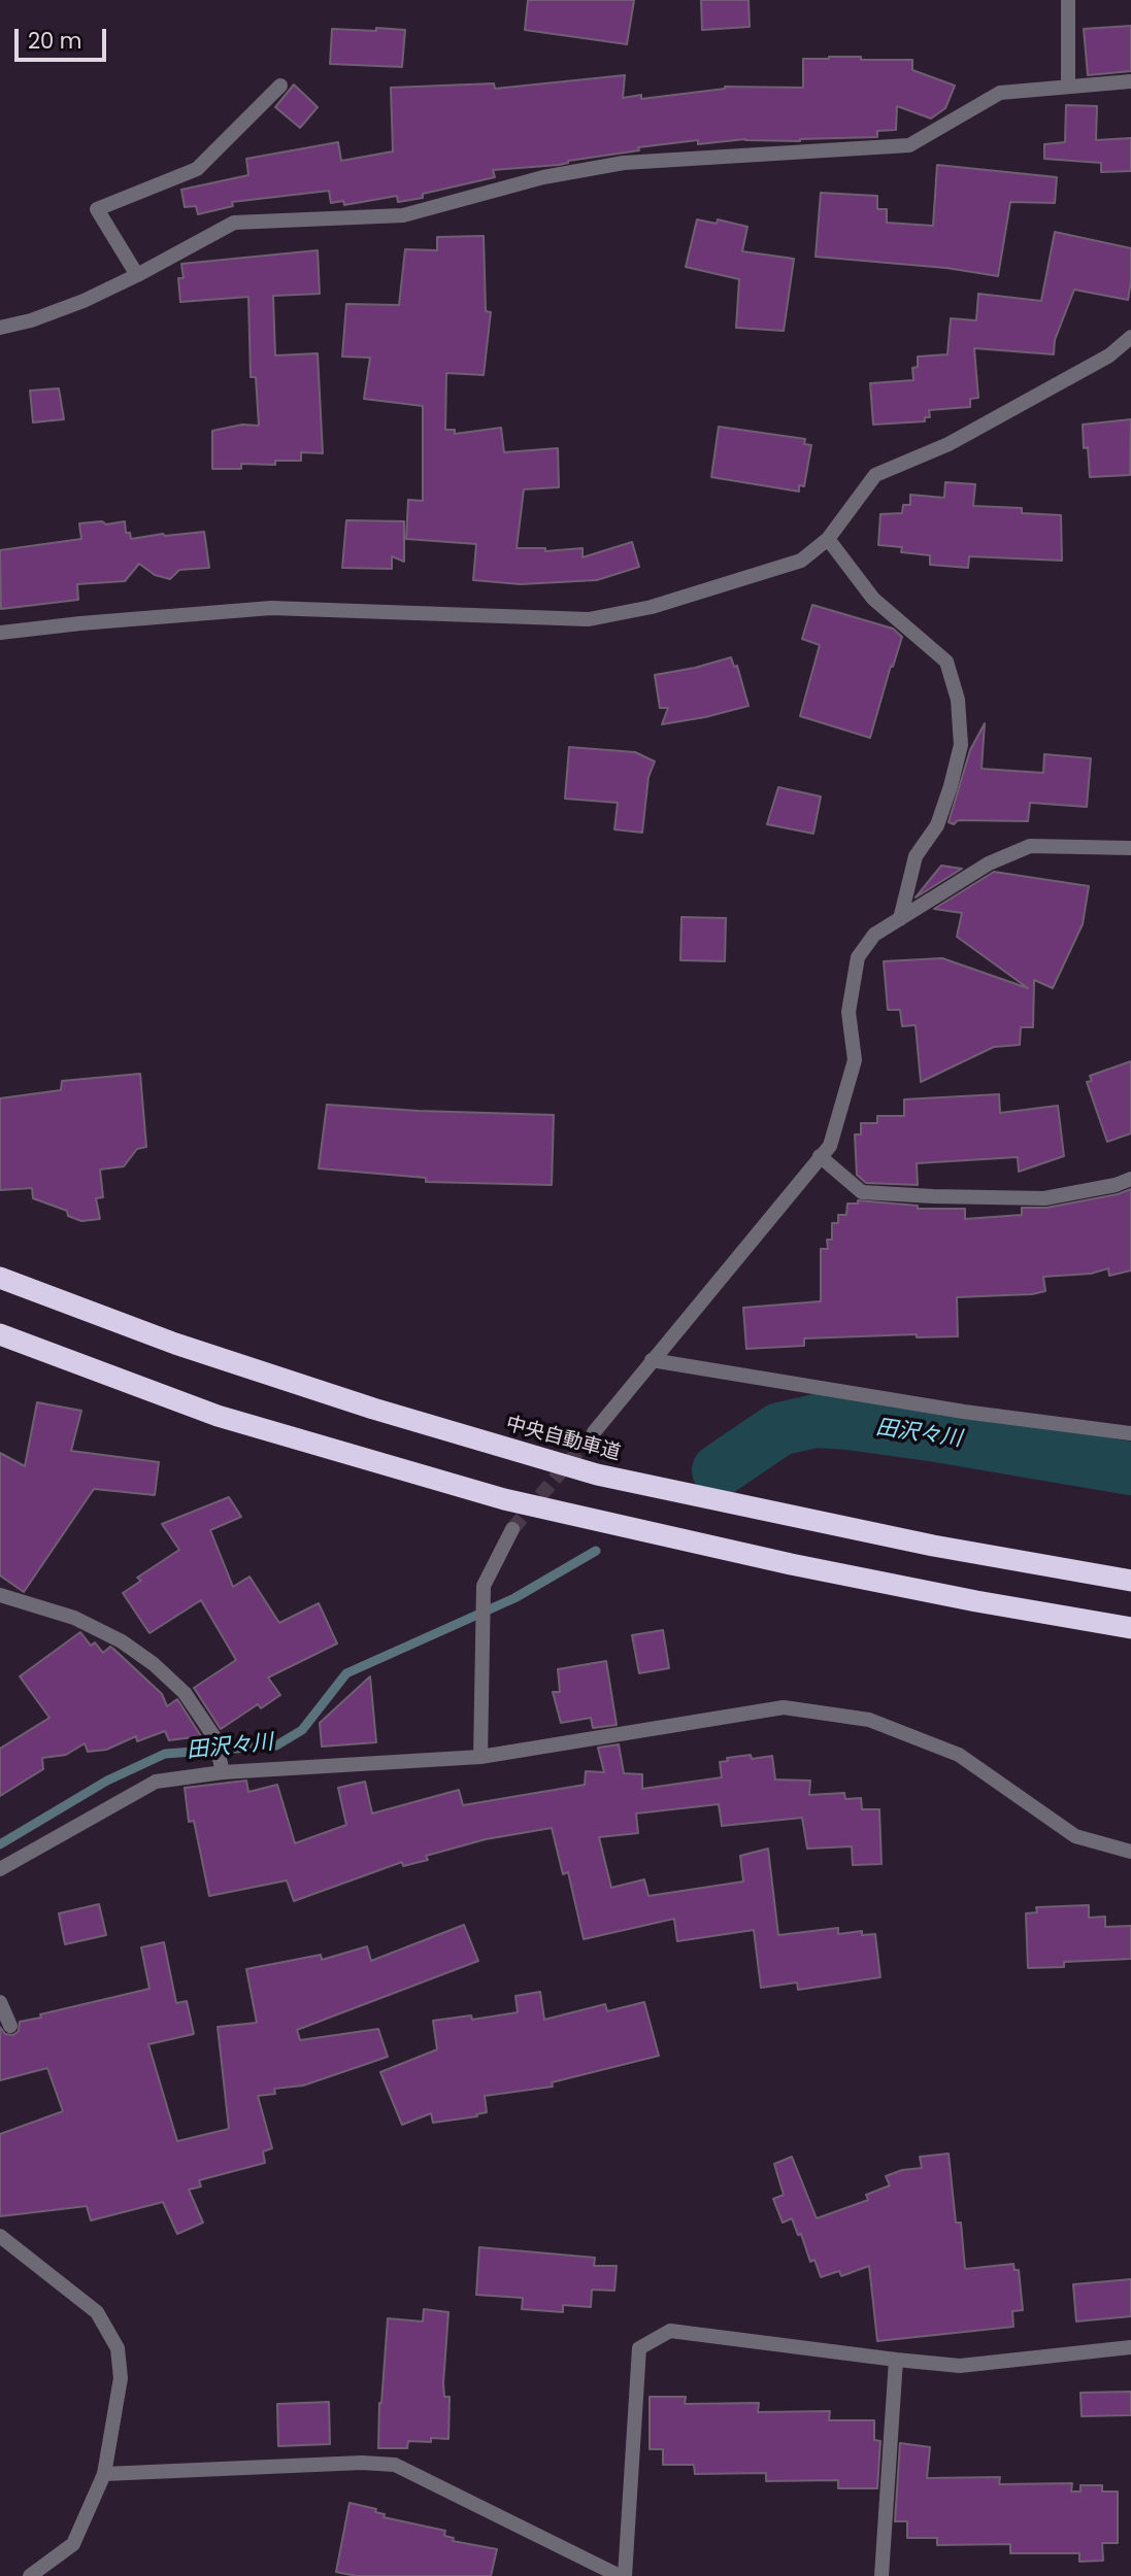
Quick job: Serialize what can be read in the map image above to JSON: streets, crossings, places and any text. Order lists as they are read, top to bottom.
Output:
{
  "streets": {
    "highway": ["中央自動車道"]
  },
  "water": ["田沢々川"],
  "scale_bar": "20 m"
}
